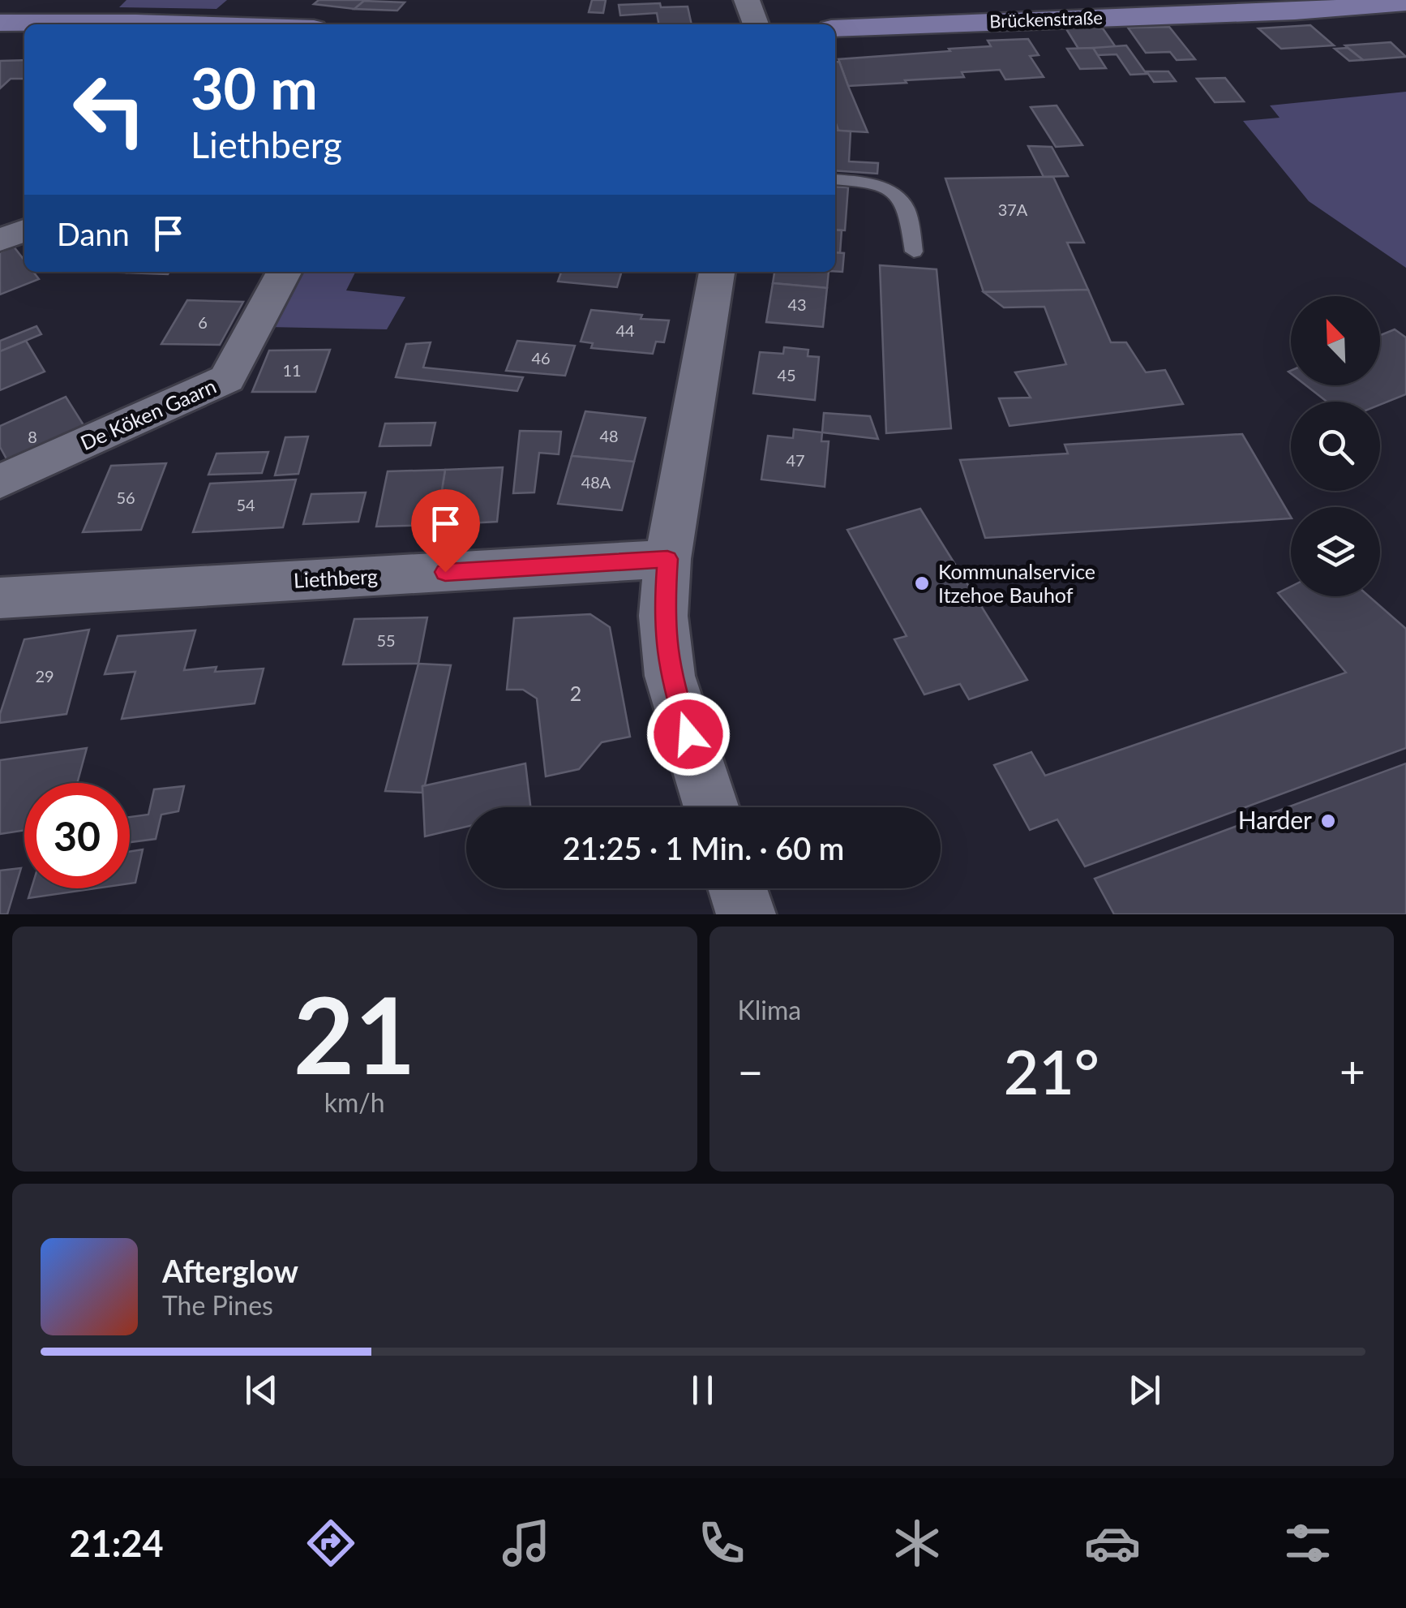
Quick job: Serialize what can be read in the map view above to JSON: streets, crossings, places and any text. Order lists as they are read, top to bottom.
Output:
{
  "streets": {
    "street": ["Brückenstraße", "De Köken Gaarn", "Liethberg"]
  },
  "places": ["Kommunalservice Itzehoe Bauhof", "Harder"],
  "house_numbers": [
    "37A",
    "43",
    "6",
    "44",
    "46",
    "11",
    "45",
    "48",
    "8",
    "47",
    "48A",
    "56",
    "54",
    "55",
    "29",
    "2"
  ],
  "north": "top left",
  "page": {
    "turn": ["30 m", "Liethberg"],
    "then": "Dann",
    "limit": "30",
    "trip": "21:25 · 1 Min. · 60 m",
    "tile": [
      ["21", "km/h"],
      "Klima"
    ],
    "heat": ["−", "21°", "+"],
    "song": ["Afterglow", "The Pines"],
    "tabs": "21:24"
  }
}
